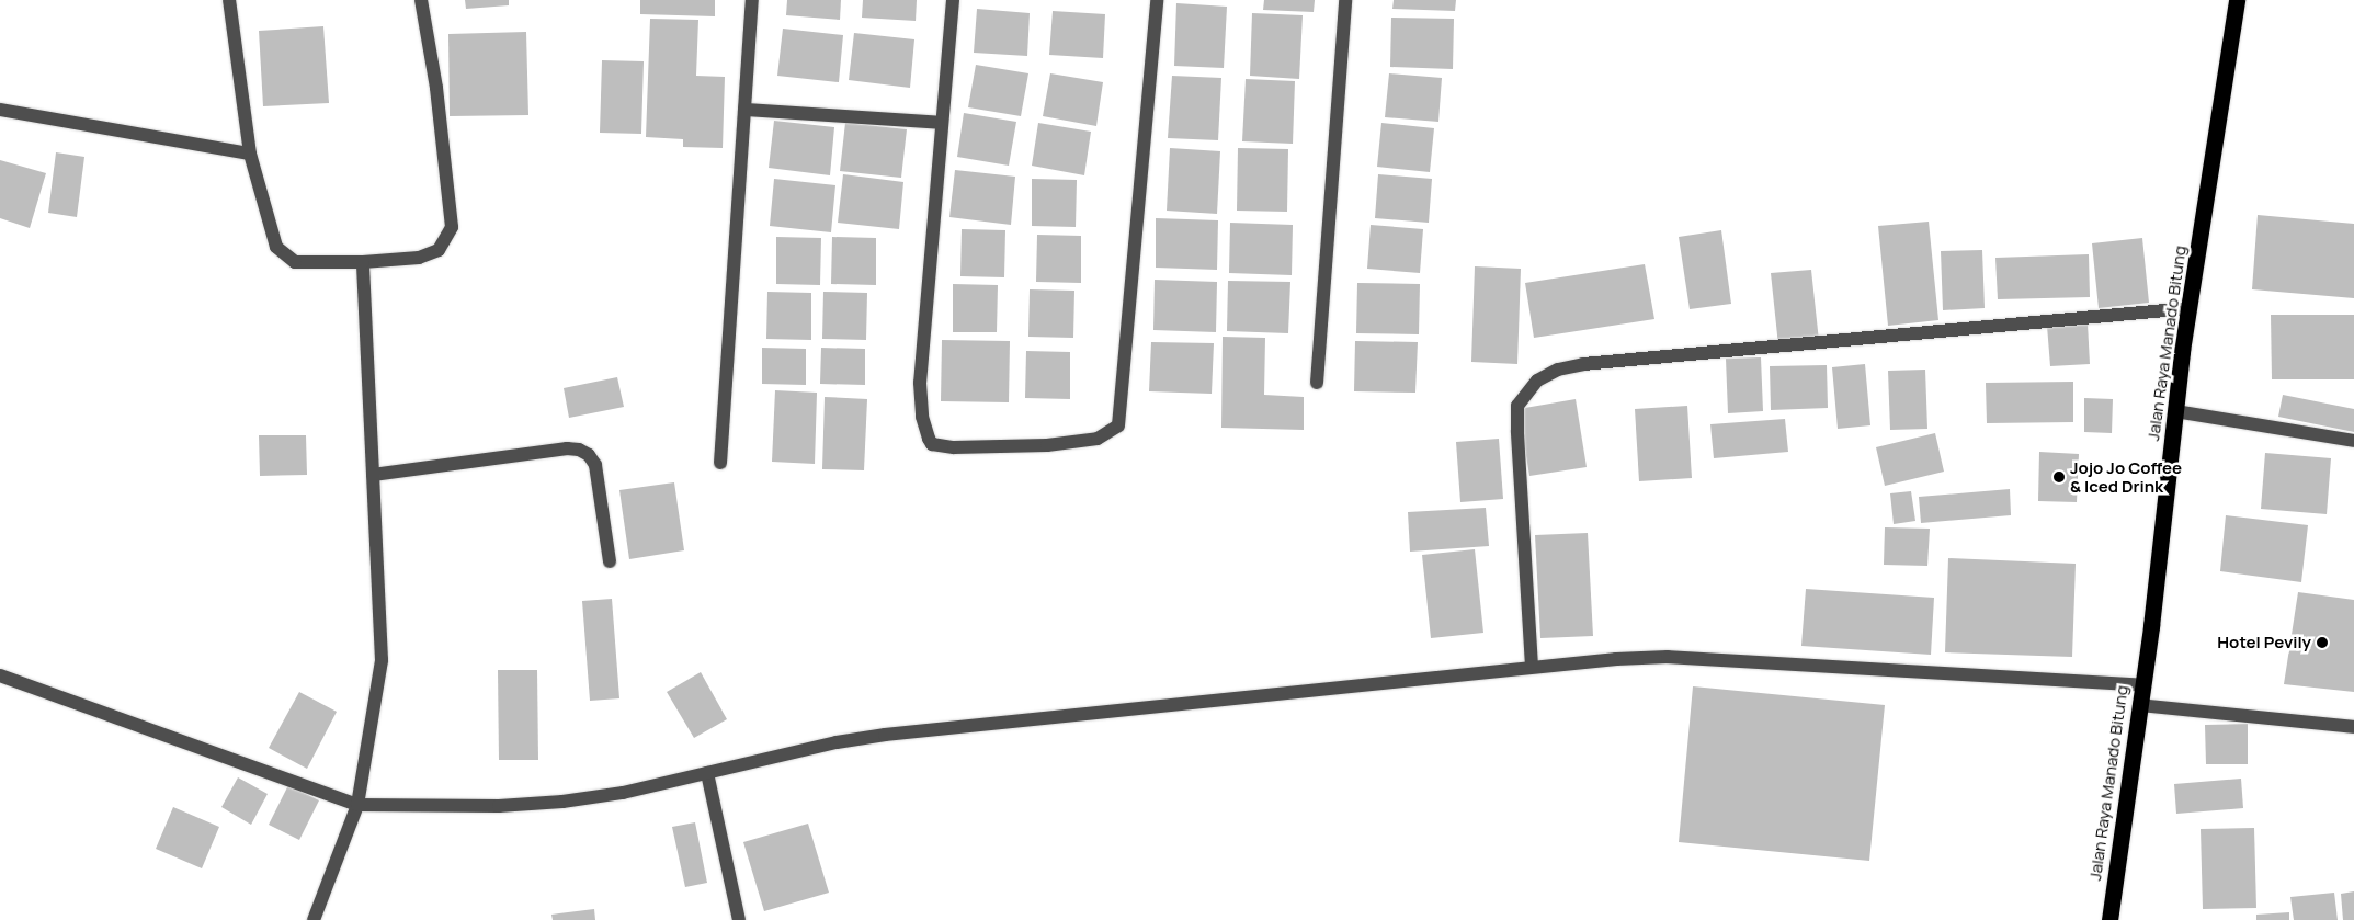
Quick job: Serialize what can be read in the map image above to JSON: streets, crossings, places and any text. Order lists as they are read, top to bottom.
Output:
{
  "streets": {
    "highway": ["Jalan Raya Manado Bitung"]
  },
  "places": ["Jojo Jo Coffee & Iced Drink", "Hotel Pevily"]
}
